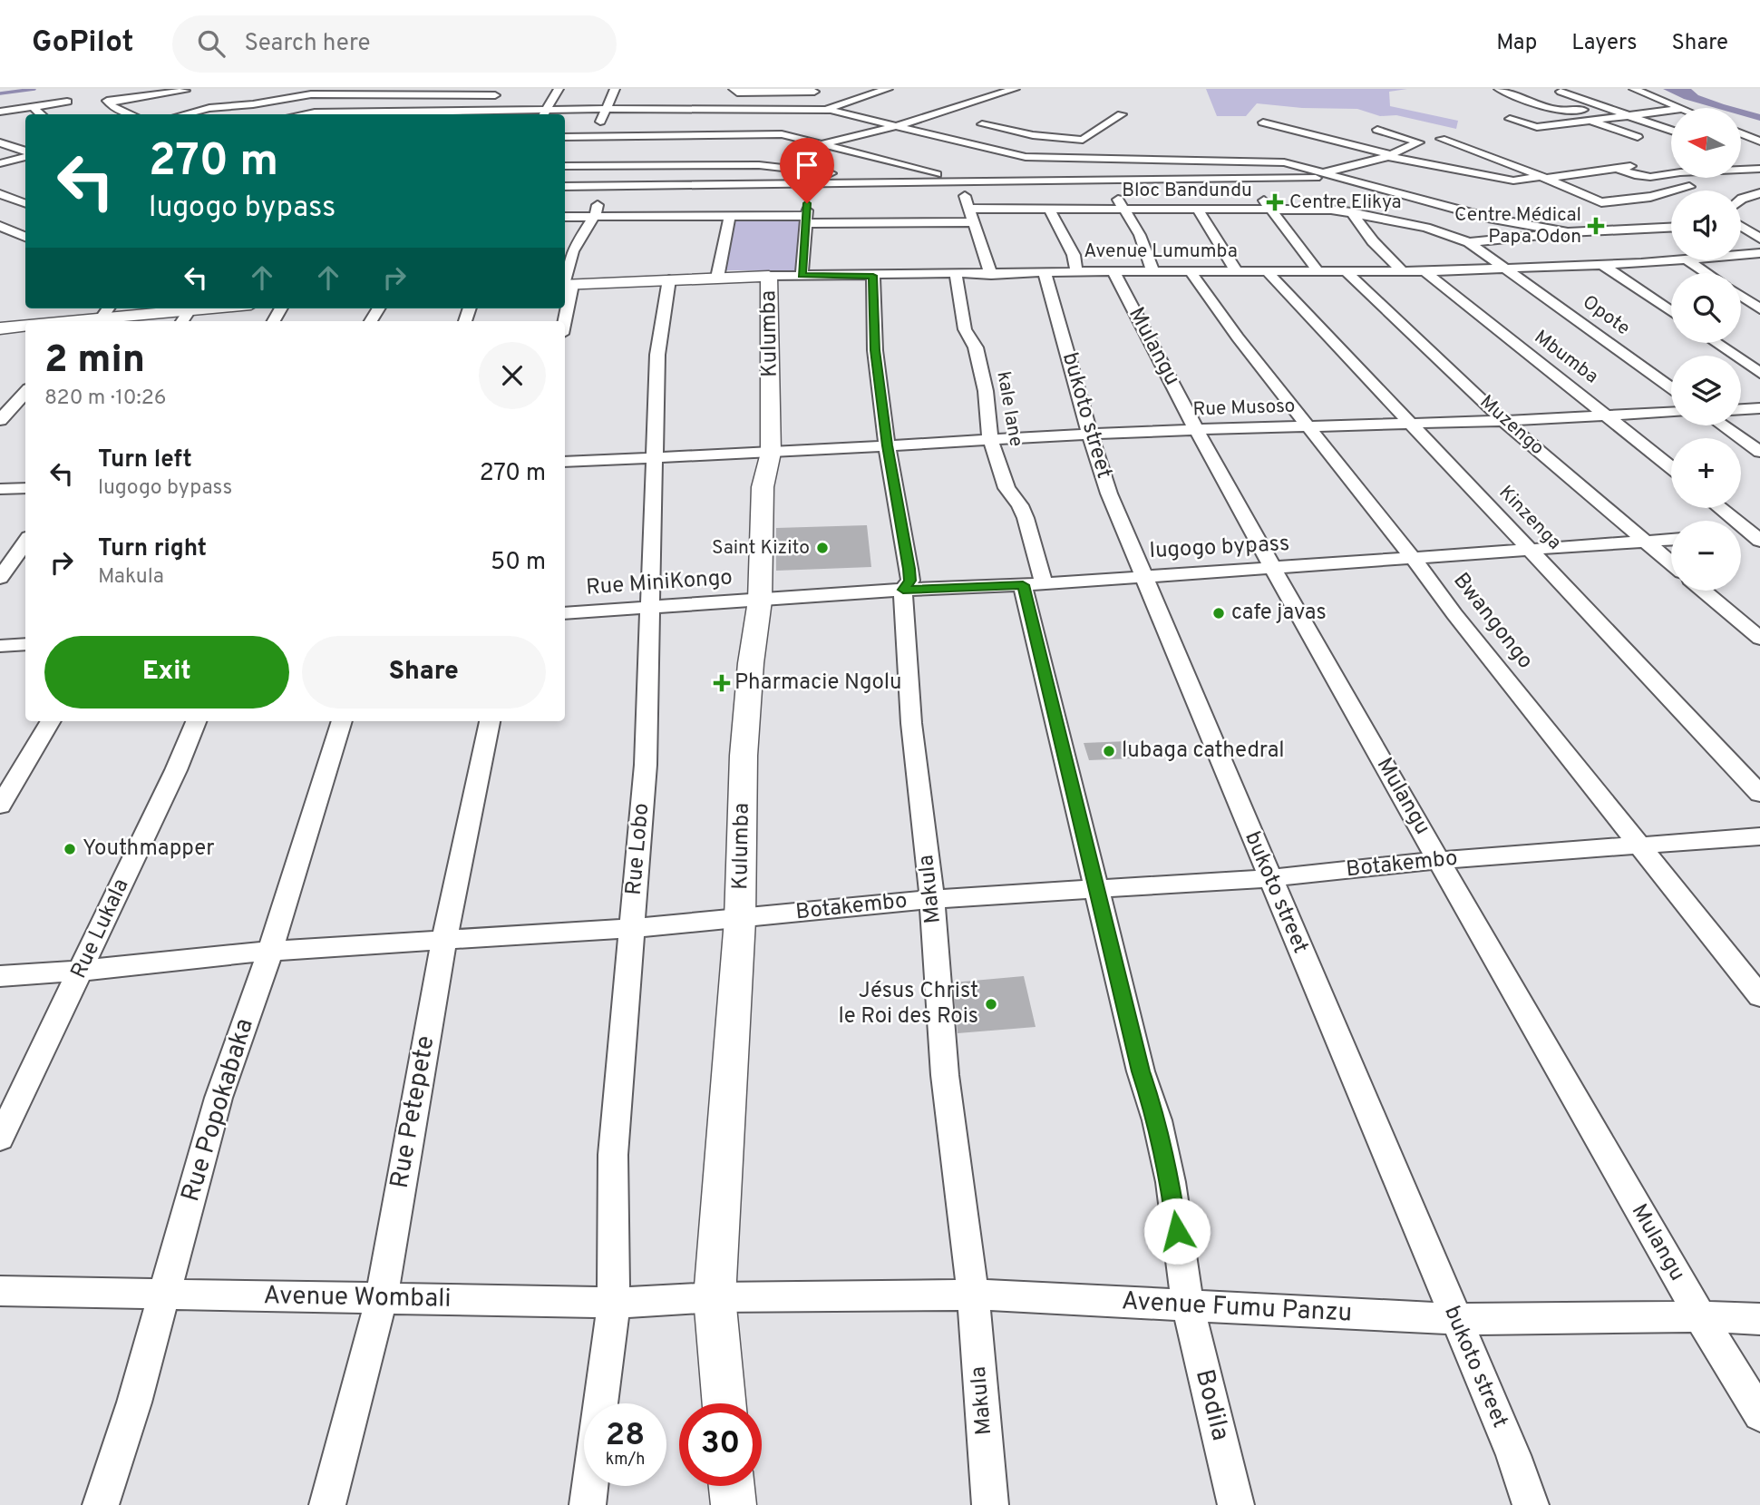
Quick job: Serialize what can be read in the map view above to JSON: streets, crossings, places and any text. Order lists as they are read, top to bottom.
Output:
{
  "streets": {
    "street": [
      "Bloc Bandundu",
      "Avenue Lumumba",
      "Opote",
      "Kulumba",
      "Mulangu",
      "Mbumba",
      "Rue Musoso",
      "kale lane",
      "bukoto street",
      "Muzengo",
      "Kinzenga",
      "lugogo bypass",
      "Rue MiniKongo",
      "Bwangongo",
      "Rue Lobo",
      "Botakembo",
      "Makula",
      "Rue Lukala",
      "Rue Popokabaka",
      "Rue Petepete",
      "Avenue Wombali",
      "Avenue Fumu Panzu",
      "Bodila"
    ]
  },
  "crossings": [
    ["Bloc Bandundu", "Avenue Lumumba"],
    ["Bloc Bandundu", "Opote"],
    ["Avenue Lumumba", "Opote"],
    ["Avenue Lumumba", "Kulumba"],
    ["Avenue Lumumba", "Mulangu"],
    ["Avenue Lumumba", "Mbumba"],
    ["Avenue Lumumba", "kale lane"],
    ["Avenue Lumumba", "bukoto street"],
    ["Avenue Lumumba", "Muzengo"],
    ["Avenue Lumumba", "Kinzenga"],
    ["Avenue Lumumba", "Bwangongo"],
    ["Avenue Lumumba", "Rue Lobo"],
    ["Avenue Lumumba", "Makula"],
    ["Kulumba", "Rue Musoso"],
    ["Kulumba", "lugogo bypass"],
    ["Kulumba", "Rue MiniKongo"],
    ["Kulumba", "Botakembo"],
    ["Kulumba", "Avenue Wombali"],
    ["Kulumba", "Avenue Fumu Panzu"],
    ["Mulangu", "Rue Musoso"],
    ["Mulangu", "lugogo bypass"],
    ["Mulangu", "Botakembo"],
    ["Mulangu", "Avenue Fumu Panzu"],
    ["Mbumba", "Rue Musoso"],
    ["Rue Musoso", "kale lane"],
    ["Rue Musoso", "bukoto street"],
    ["Rue Musoso", "Muzengo"],
    ["Rue Musoso", "Kinzenga"],
    ["Rue Musoso", "Bwangongo"],
    ["Rue Musoso", "Rue Lobo"],
    ["Rue Musoso", "Makula"],
    ["kale lane", "lugogo bypass"],
    ["kale lane", "Botakembo"],
    ["kale lane", "Bodila"],
    ["bukoto street", "lugogo bypass"],
    ["bukoto street", "Botakembo"],
    ["bukoto street", "Avenue Fumu Panzu"],
    ["Muzengo", "lugogo bypass"],
    ["Kinzenga", "lugogo bypass"],
    ["lugogo bypass", "Rue MiniKongo"],
    ["lugogo bypass", "Bwangongo"],
    ["lugogo bypass", "Makula"],
    ["Rue MiniKongo", "Rue Lobo"],
    ["Bwangongo", "Botakembo"],
    ["Rue Lobo", "Botakembo"],
    ["Rue Lobo", "Avenue Wombali"],
    ["Botakembo", "Makula"],
    ["Botakembo", "Rue Lukala"],
    ["Botakembo", "Rue Popokabaka"],
    ["Botakembo", "Rue Petepete"],
    ["Botakembo", "Bodila"],
    ["Makula", "Avenue Fumu Panzu"],
    ["Rue Popokabaka", "Avenue Wombali"],
    ["Rue Petepete", "Avenue Wombali"],
    ["Avenue Wombali", "Avenue Fumu Panzu"],
    ["Avenue Fumu Panzu", "Bodila"]
  ],
  "places": {
    "health": ["Centre Elikya", "Centre Médical Papa Odon", "Pharmacie Ngolu"],
    "other": [
      "Saint Kizito",
      "cafe javas",
      "lubaga cathedral",
      "Youthmapper",
      "Jésus Christ le Roi des Rois"
    ]
  },
  "north": "left",
  "page": {
    "header": "GoPilot",
    "search": "Search here",
    "nav": ["Map", "Layers", "Share"],
    "map_buttons": ["+", "−"],
    "turn": ["270 m", "lugogo bypass"],
    "heading": ["2 min", "820 m · 10:26"],
    "list": [
      {
        "name": "Turn left",
        "note": "lugogo bypass",
        "value": "270 m"
      },
      {
        "name": "Turn right",
        "note": "Makula",
        "value": "50 m"
      }
    ],
    "buttons": ["Exit", "Share"],
    "speed": "28 km/h",
    "limit": "30"
  }
}
